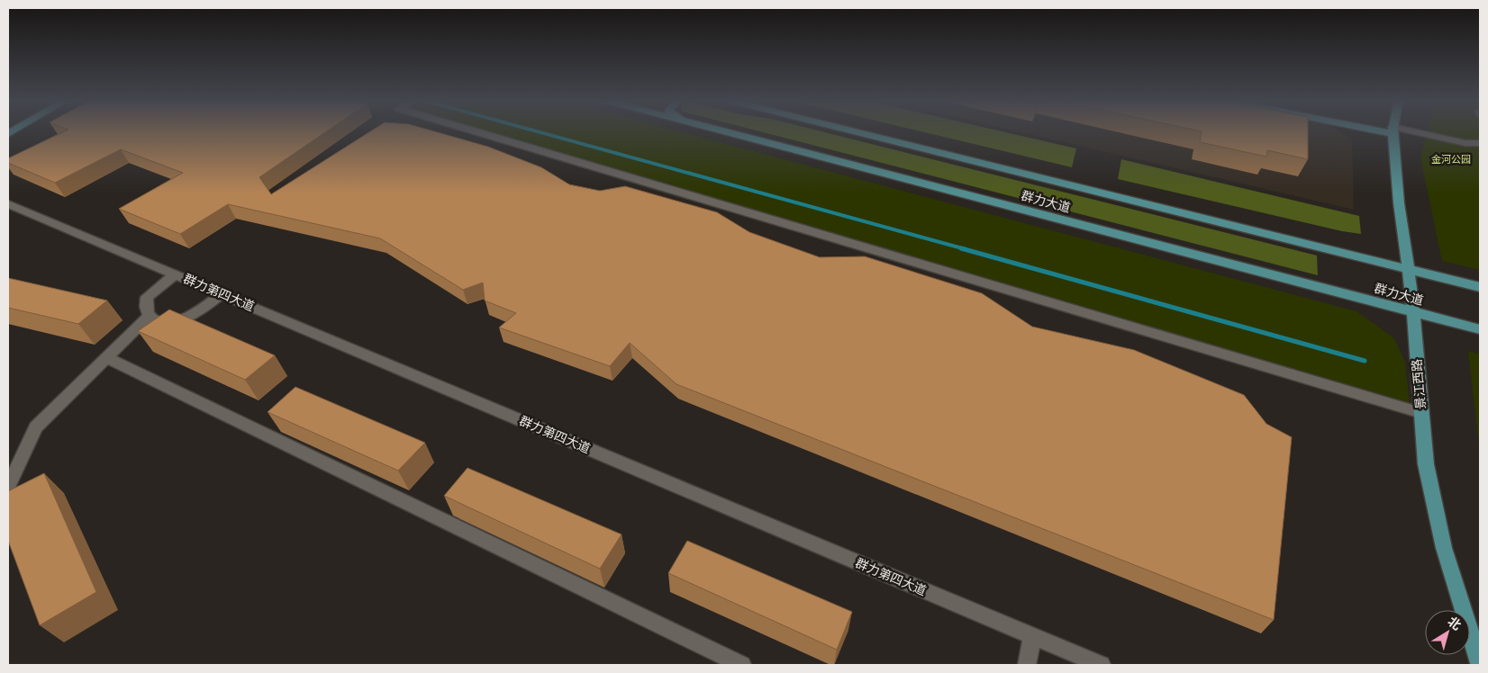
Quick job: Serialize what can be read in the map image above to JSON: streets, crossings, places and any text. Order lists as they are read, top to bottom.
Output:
{
  "streets": {
    "main road": ["群力大道", "景江西路"],
    "street": ["群力第四大道"]
  },
  "crossings": [
    ["群力大道", "景江西路"]
  ],
  "parks": ["金河公园"],
  "north": "top right"
}
